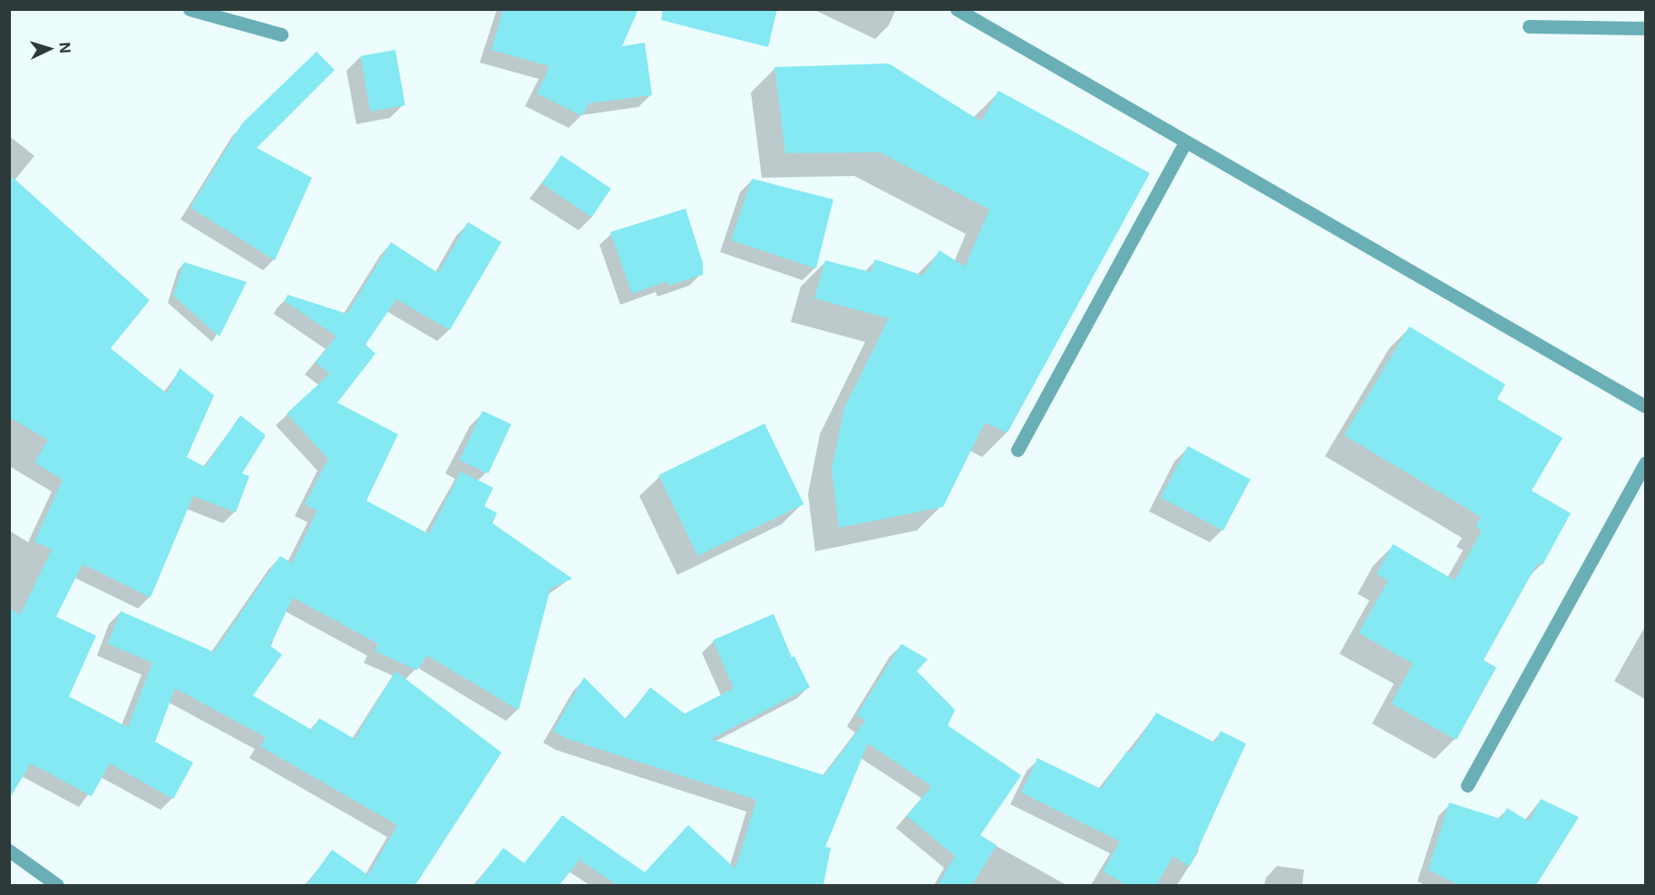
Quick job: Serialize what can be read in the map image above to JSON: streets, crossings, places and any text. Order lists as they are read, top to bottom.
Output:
{
  "north": "right"
}
